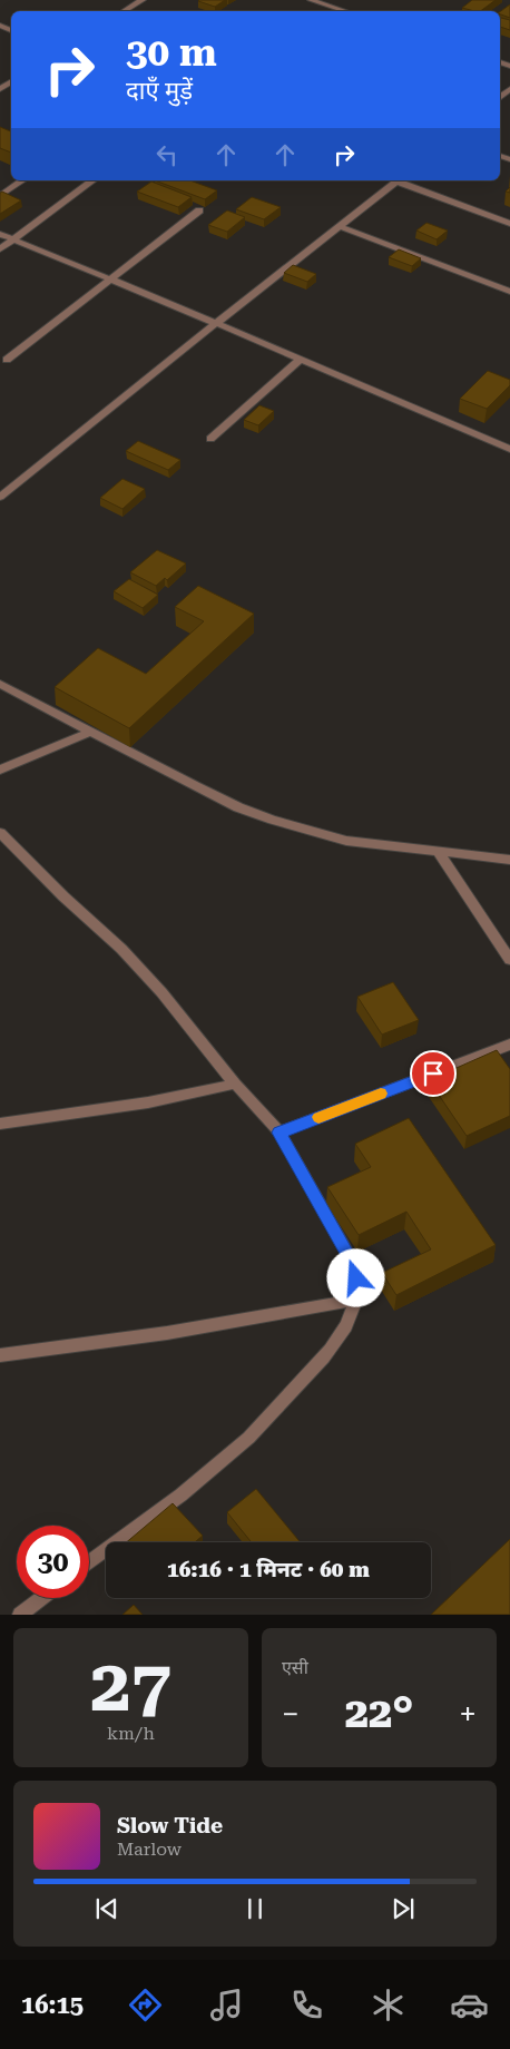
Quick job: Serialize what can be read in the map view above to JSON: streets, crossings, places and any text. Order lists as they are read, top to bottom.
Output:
{
  "page": {
    "turn": ["30 m", "दाएँ मुड़ें"],
    "limit": "30",
    "trip": "16:16 · 1 मिनट · 60 m",
    "tile": [
      ["27", "km/h"],
      "एसी"
    ],
    "heat": ["−", "22°", "+"],
    "song": ["Slow Tide", "Marlow"],
    "tabs": "16:15"
  }
}
